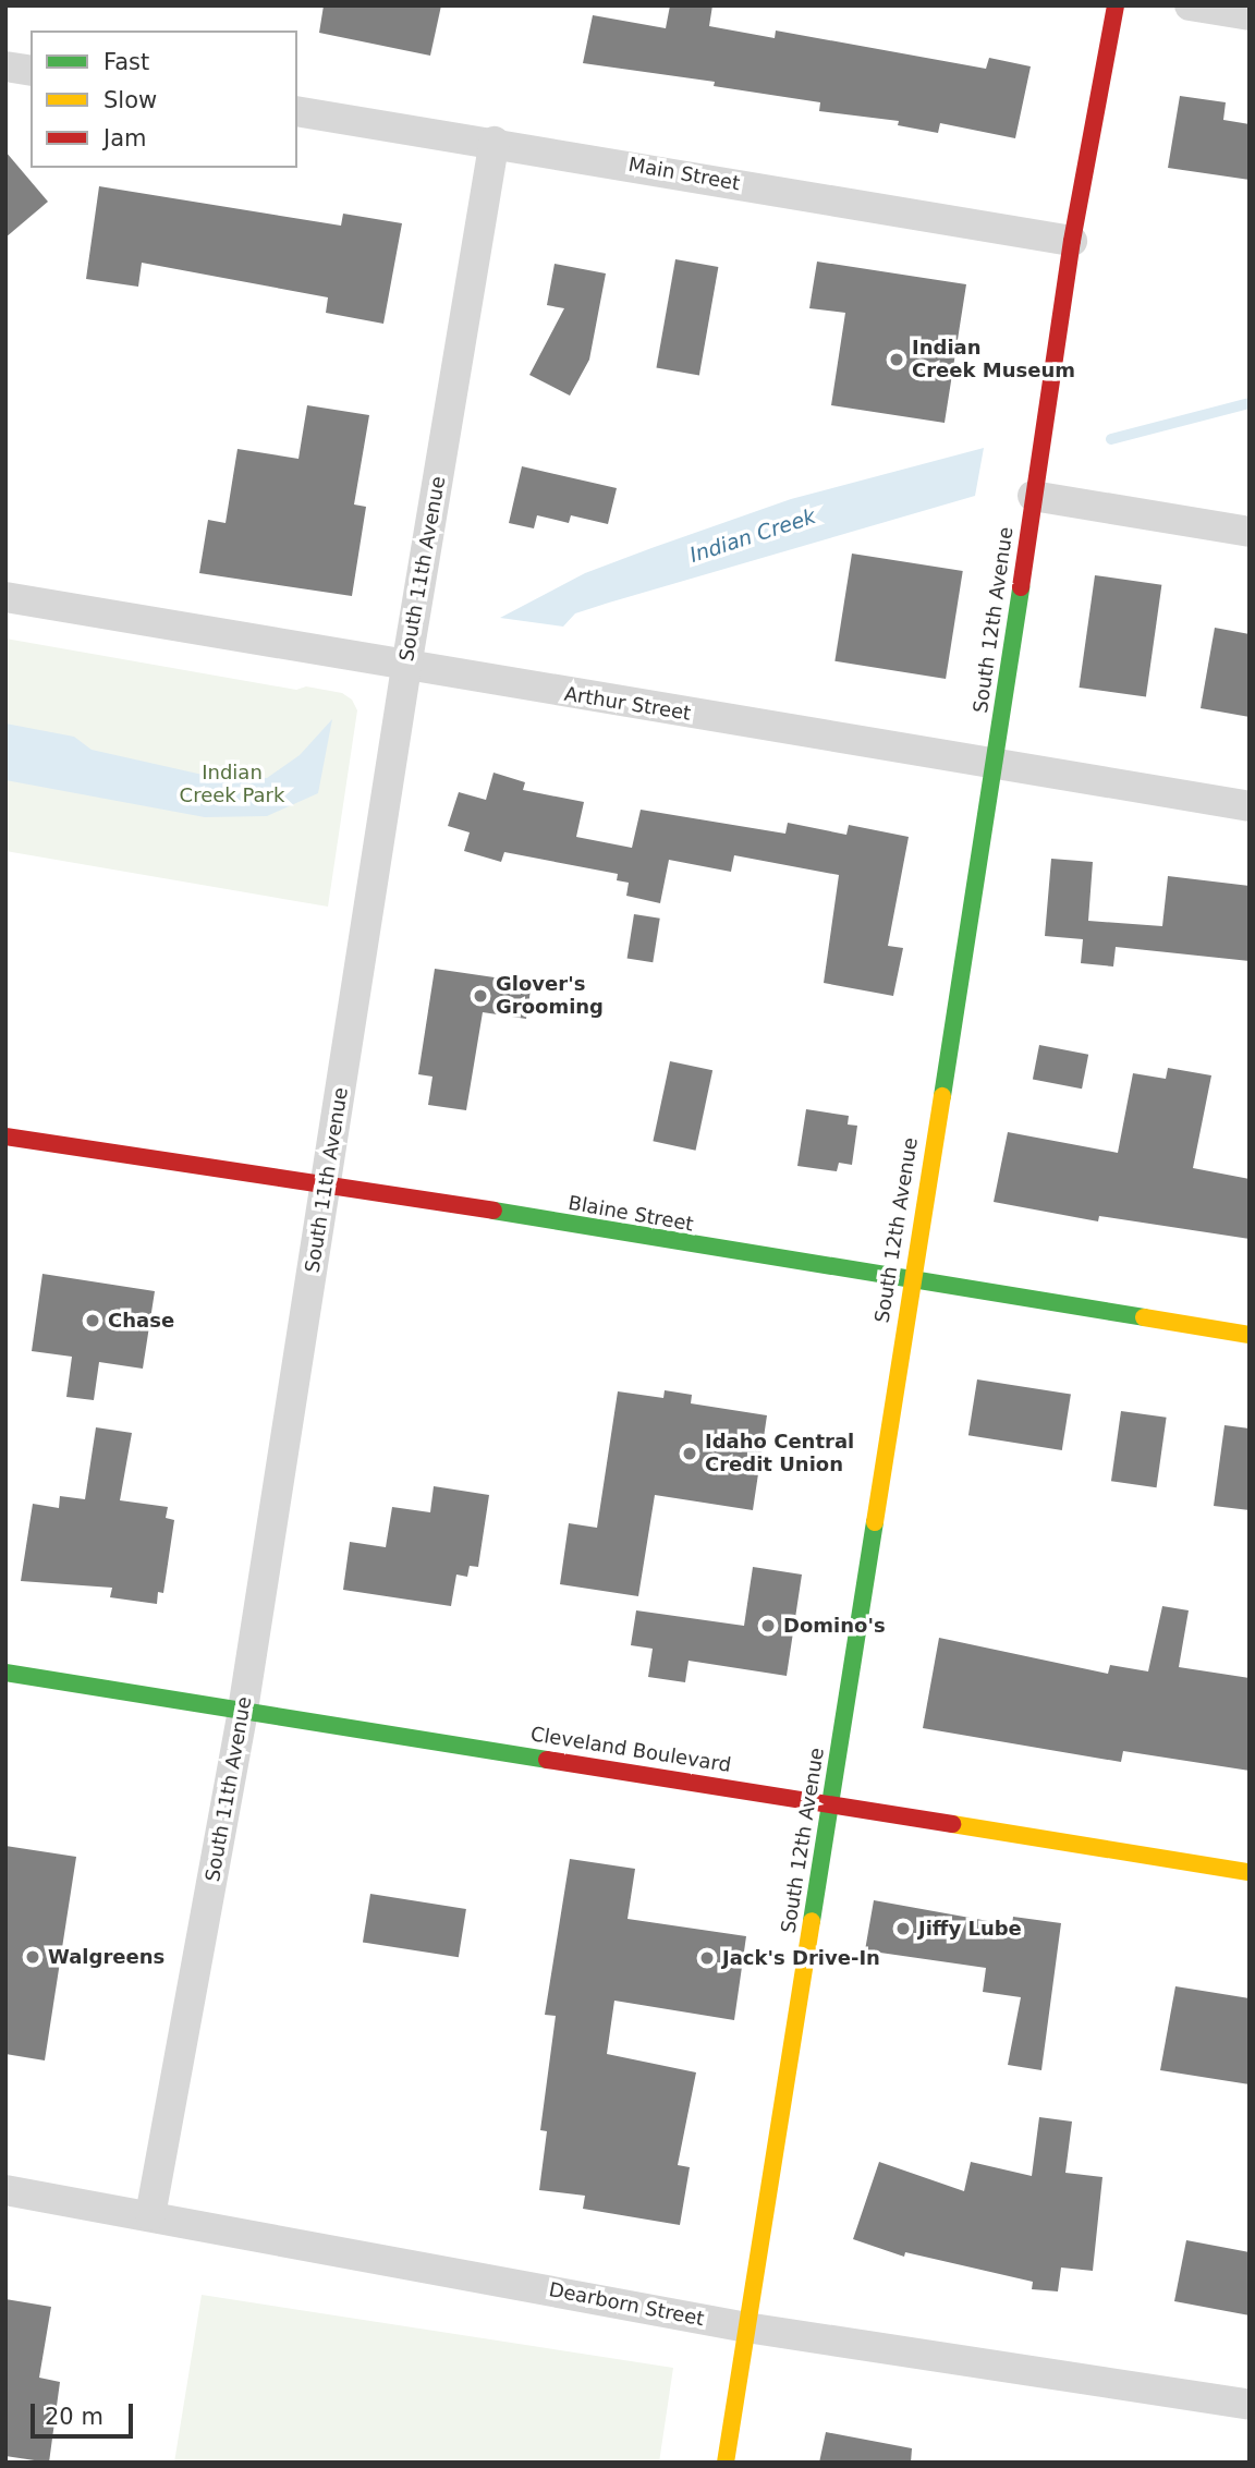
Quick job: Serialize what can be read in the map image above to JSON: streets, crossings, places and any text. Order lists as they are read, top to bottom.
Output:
{
  "streets": {
    "main road": ["South 12th Avenue", "Blaine Street", "Cleveland Boulevard"],
    "street": [
      "Main Street",
      "South 11th Avenue",
      "Arthur Street",
      "Dearborn Street"
    ]
  },
  "crossings": [
    ["Main Street", "South 11th Avenue"],
    ["Main Street", "South 12th Avenue"],
    ["South 11th Avenue", "Arthur Street"],
    ["South 11th Avenue", "Blaine Street"],
    ["South 11th Avenue", "Cleveland Boulevard"],
    ["South 11th Avenue", "Dearborn Street"],
    ["South 12th Avenue", "Arthur Street"],
    ["South 12th Avenue", "Blaine Street"],
    ["South 12th Avenue", "Cleveland Boulevard"],
    ["South 12th Avenue", "Dearborn Street"]
  ],
  "water": ["Indian Creek"],
  "parks": ["Indian Creek Park"],
  "places": [
    "Indian Creek Museum",
    "Glover's Grooming",
    "Chase",
    "Idaho Central Credit Union",
    "Domino's",
    "Jiffy Lube",
    "Walgreens",
    "Jack's Drive-In"
  ],
  "legend": ["Fast", "Slow", "Jam"],
  "scale_bar": "20 m"
}
